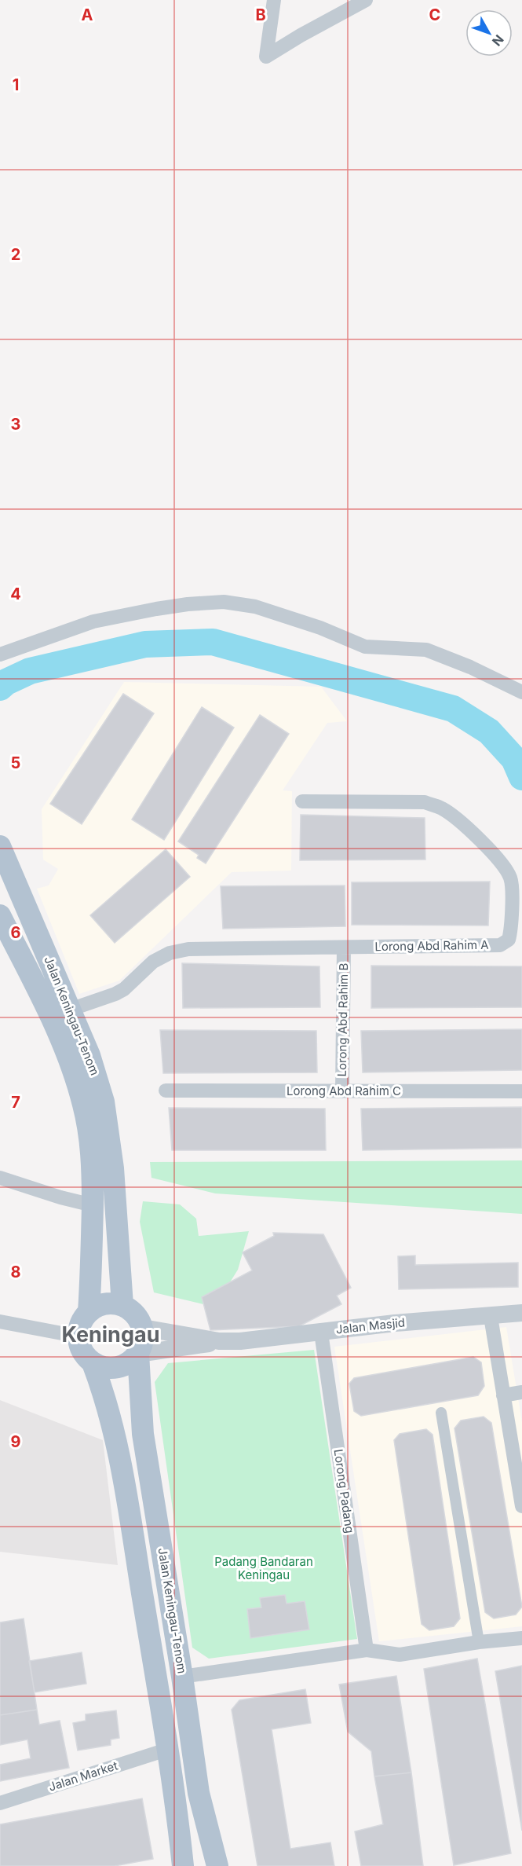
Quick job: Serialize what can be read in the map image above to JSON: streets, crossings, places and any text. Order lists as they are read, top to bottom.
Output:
{
  "streets": {
    "main road": ["Jalan Keningau-Tenom"],
    "street": [
      "Lorong Abd Rahim A",
      "Lorong Abd Rahim B",
      "Lorong Abd Rahim C",
      "Jalan Masjid",
      "Lorong Padang",
      "Jalan Market"
    ]
  },
  "crossings": [
    ["Lorong Abd Rahim A", "Jalan Keningau-Tenom"],
    ["Lorong Abd Rahim A", "Lorong Abd Rahim B"],
    ["Lorong Abd Rahim B", "Lorong Abd Rahim C"],
    ["Jalan Masjid", "Lorong Padang"]
  ],
  "districts": ["Keningau"],
  "parks": ["Padang Bandaran Keningau"],
  "north": "bottom right",
  "grid": {
    "columns": ["A", "B", "C"],
    "rows": [
      "1",
      "2",
      "3",
      "4",
      "5",
      "6",
      "7",
      "8",
      "9"
    ]
  }
}
